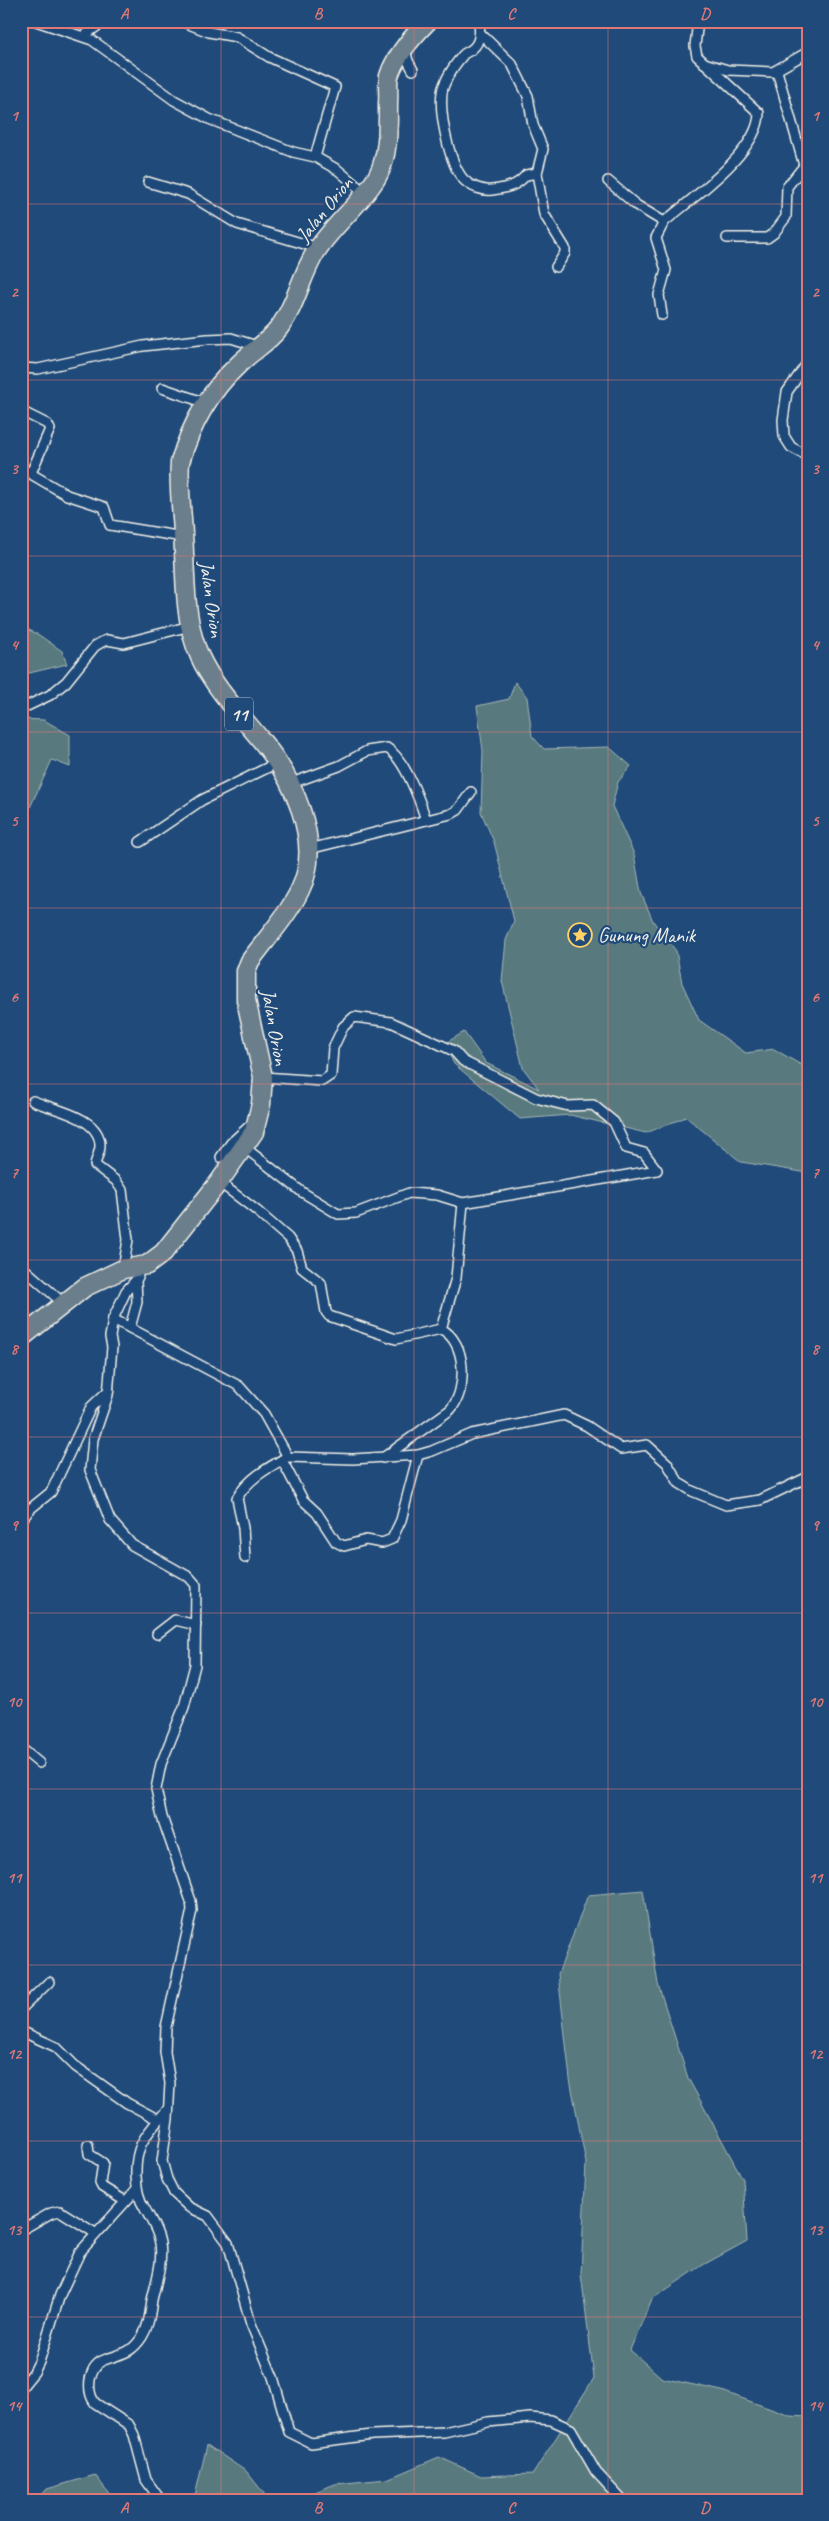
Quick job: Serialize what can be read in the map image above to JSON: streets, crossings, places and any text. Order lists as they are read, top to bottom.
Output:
{
  "streets": {
    "highway": ["Jalan Orion", "11"]
  },
  "places": {
    "place": ["Gunung Manik"]
  },
  "grid": {
    "columns": [
      "A",
      "B",
      "C",
      "D"
    ],
    "rows": [
      "1",
      "2",
      "3",
      "4",
      "5",
      "6",
      "7",
      "8",
      "9",
      "10",
      "11",
      "12",
      "13",
      "14"
    ]
  }
}
